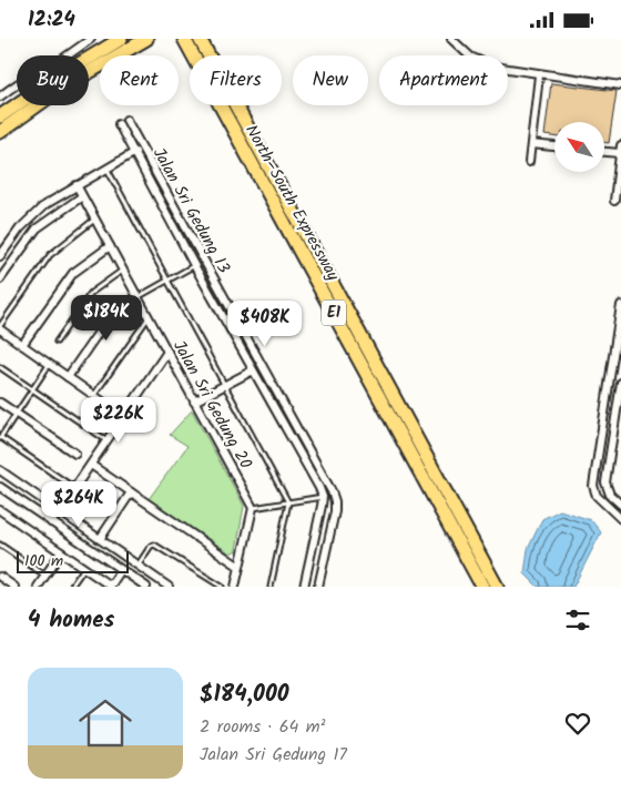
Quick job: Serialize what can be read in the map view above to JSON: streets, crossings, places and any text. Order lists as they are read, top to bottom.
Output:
{
  "streets": {
    "highway": ["North–South Expressway", "E1"],
    "street": ["Jalan Sri Gedung 13", "Jalan Sri Gedung 20"]
  },
  "scale_bar": "100 m",
  "north": "top left",
  "page": {
    "status": "12:24",
    "chip": [
      "Buy",
      "Rent",
      "Filters",
      "New",
      "Apartment"
    ],
    "price": [
      "$184K",
      "$408K",
      "$226K",
      "$264K"
    ],
    "scale": "100 m",
    "heading": "4 homes",
    "list": [
      {
        "name": "$184,000",
        "note": "2 rooms · 64 m² · Jalan Sri Gedung 17"
      }
    ]
  }
}
